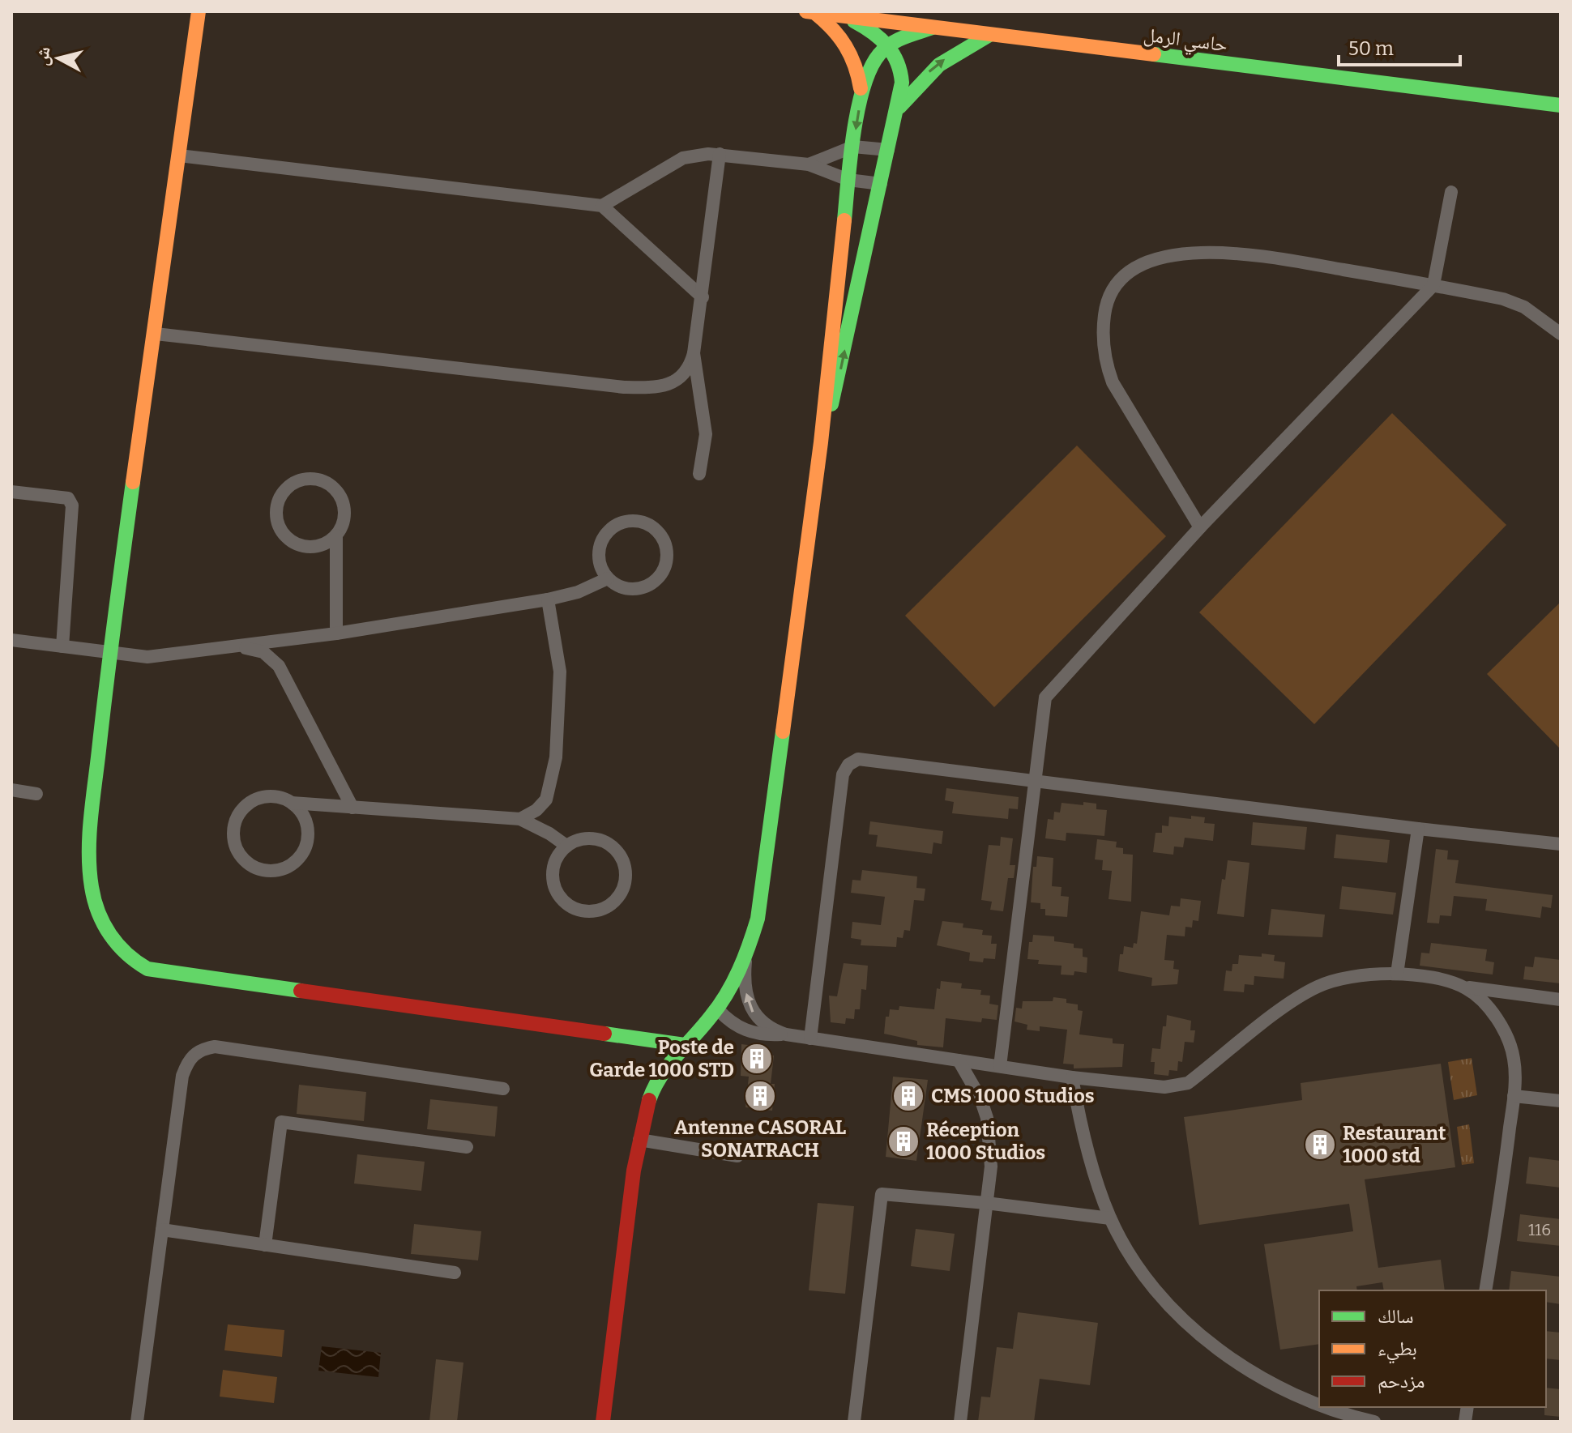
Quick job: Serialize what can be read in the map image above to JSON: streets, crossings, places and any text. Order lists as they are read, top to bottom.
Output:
{
  "streets": {
    "street": ["حاسي الرمل"]
  },
  "places": {
    "building": [
      "Poste de Garde 1000 STD",
      "Antenne CASORAL SONATRACH",
      "CMS 1000 Studios",
      "Réception 1000 Studios",
      "Restaurant 1000 std"
    ]
  },
  "house_numbers": ["116"],
  "legend": ["سالك", "بطيء", "مزدحم"],
  "scale_bar": "50 m",
  "north": "left"
}
